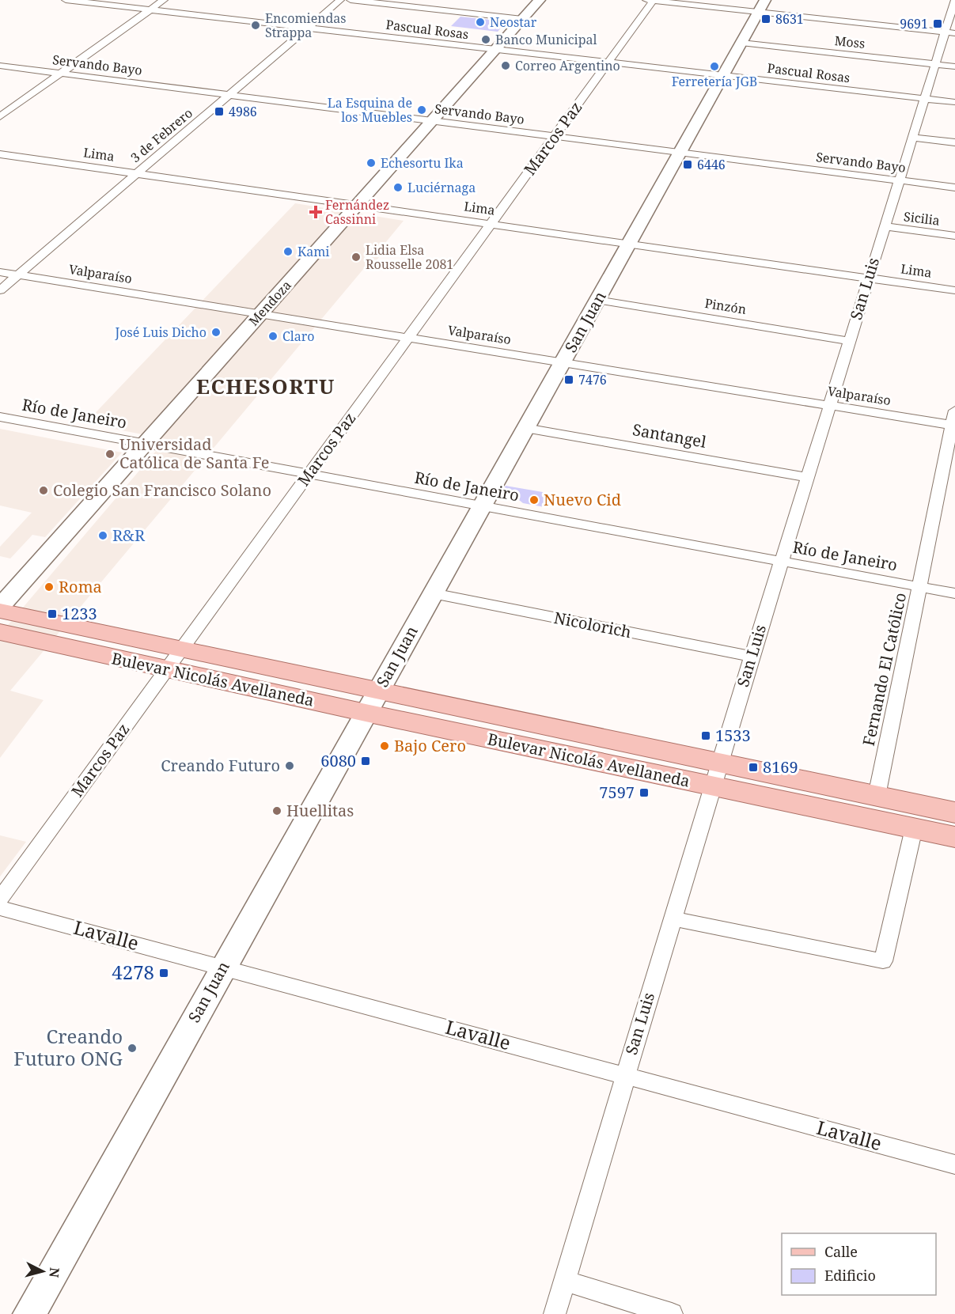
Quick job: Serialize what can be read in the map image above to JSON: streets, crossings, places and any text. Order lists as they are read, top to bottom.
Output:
{
  "streets": {
    "main road": ["Mendoza", "San Juan", "Bulevar Nicolás Avellaneda"],
    "street": [
      "Pascual Rosas",
      "Moss",
      "Servando Bayo",
      "3 de Febrero",
      "Marcos Paz",
      "Lima",
      "Sicilia",
      "Valparaíso",
      "San Luis",
      "Pinzón",
      "Río de Janeiro",
      "Santangel",
      "Nicolorich",
      "Fernando El Católico",
      "Lavalle"
    ]
  },
  "crossings": [
    ["Pascual Rosas", "3 de Febrero"],
    ["Pascual Rosas", "Marcos Paz"],
    ["Pascual Rosas", "San Luis"],
    ["Pascual Rosas", "Mendoza"],
    ["Pascual Rosas", "San Juan"],
    ["Moss", "San Luis"],
    ["Moss", "San Juan"],
    ["Servando Bayo", "3 de Febrero"],
    ["Servando Bayo", "Marcos Paz"],
    ["Servando Bayo", "San Luis"],
    ["Servando Bayo", "Mendoza"],
    ["Servando Bayo", "San Juan"],
    ["3 de Febrero", "Lima"],
    ["3 de Febrero", "Valparaíso"],
    ["Marcos Paz", "Lima"],
    ["Marcos Paz", "Valparaíso"],
    ["Marcos Paz", "Río de Janeiro"],
    ["Marcos Paz", "Bulevar Nicolás Avellaneda"],
    ["Lima", "San Luis"],
    ["Lima", "Mendoza"],
    ["Lima", "San Juan"],
    ["Sicilia", "San Luis"],
    ["Valparaíso", "San Luis"],
    ["Valparaíso", "Mendoza"],
    ["Valparaíso", "San Juan"],
    ["Valparaíso", "Fernando El Católico"],
    ["San Luis", "Pinzón"],
    ["San Luis", "Río de Janeiro"],
    ["San Luis", "Santangel"],
    ["San Luis", "Nicolorich"],
    ["San Luis", "Bulevar Nicolás Avellaneda"],
    ["San Luis", "Lavalle"],
    ["Mendoza", "Río de Janeiro"],
    ["Pinzón", "San Juan"],
    ["San Juan", "Río de Janeiro"],
    ["San Juan", "Santangel"],
    ["San Juan", "Nicolorich"],
    ["San Juan", "Bulevar Nicolás Avellaneda"],
    ["San Juan", "Lavalle"],
    ["Río de Janeiro", "Fernando El Católico"],
    ["Fernando El Católico", "Bulevar Nicolás Avellaneda"]
  ],
  "districts": ["ECHESORTU"],
  "places": {
    "transit": [
      "8631",
      "9691",
      "4986",
      "6446",
      "7476",
      "1233",
      "1533",
      "6080",
      "8169",
      "7597",
      "4278"
    ],
    "other": [
      "Neostar",
      "Encomiendas Strappa",
      "Banco Municipal",
      "Correo Argentino",
      "Ferretería JGB",
      "La Esquina de los Muebles",
      "Echesortu Ika",
      "Luciérnaga",
      "Kami",
      "Lidia Elsa Rousselle 2081",
      "José Luis Dicho",
      "Claro",
      "Universidad Católica de Santa Fe",
      "Colegio San Francisco Solano",
      "Nuevo Cid",
      "R&R",
      "Roma",
      "Bajo Cero",
      "Creando Futuro",
      "Huellitas",
      "Creando Futuro ONG"
    ],
    "health": ["Fernández Cassinni"]
  },
  "legend": ["Calle", "Edificio"],
  "north": "right"
}
